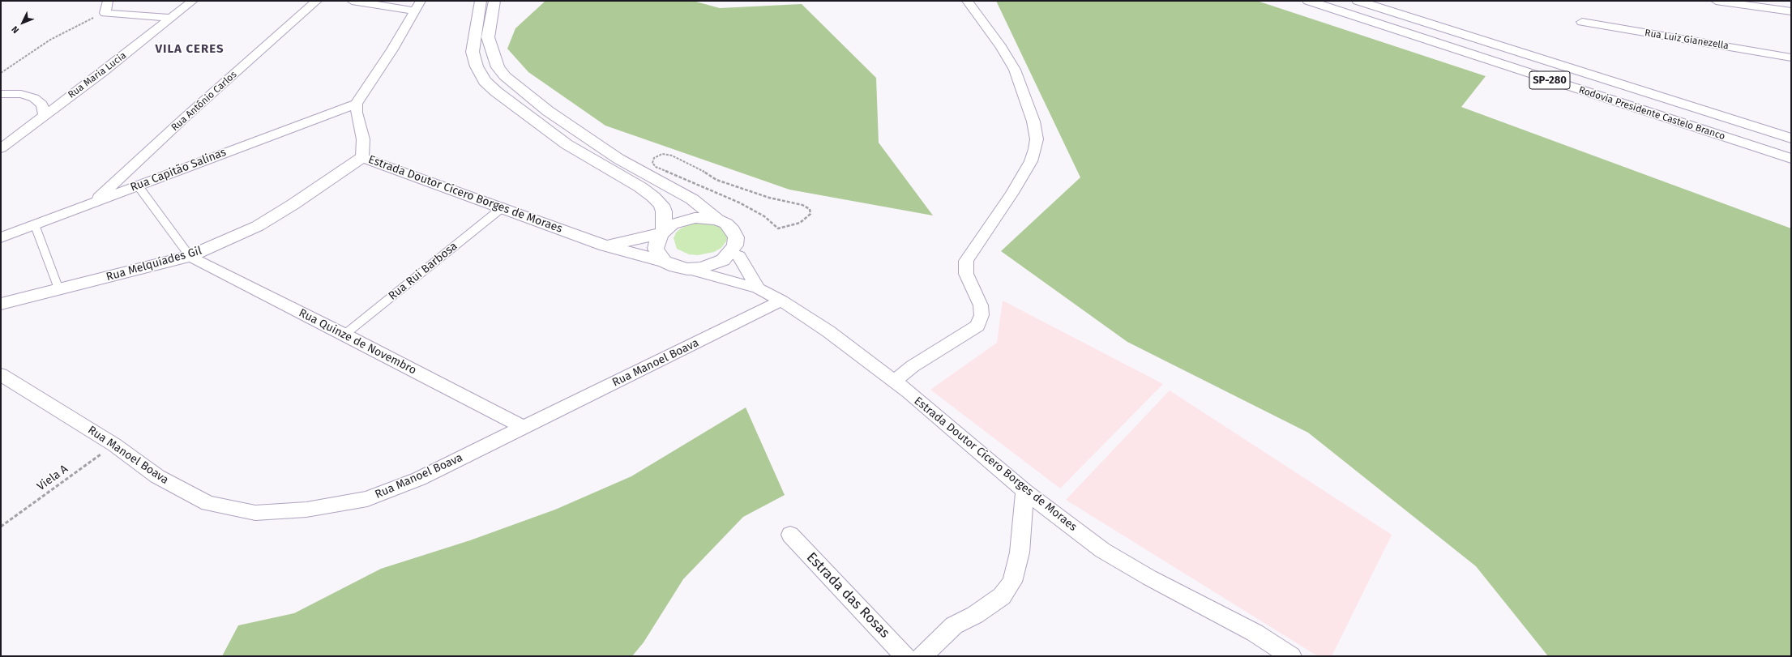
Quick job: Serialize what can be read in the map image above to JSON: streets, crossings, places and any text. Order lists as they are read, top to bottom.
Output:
{
  "streets": {
    "main road": [
      "SP-280",
      "Rodovia Presidente Castelo Branco",
      "Estrada Doutor Cícero Borges de Moraes",
      "Rua Melquíades Gil"
    ],
    "street": [
      "Rua Luiz Gianezella",
      "Rua Maria Lucia",
      "Rua Antônio Carlos",
      "Rua Capitão Salinas",
      "Rua Quinze de Novembro",
      "Rua Manoel Boava",
      "Estrada das Rosas"
    ],
    "lane": ["Rua Rui Barbosa"],
    "path": ["Viela A"]
  },
  "crossings": [
    ["Rua Antônio Carlos", "Rua Capitão Salinas"],
    ["Rua Capitão Salinas", "Estrada Doutor Cícero Borges de Moraes"],
    ["Estrada Doutor Cícero Borges de Moraes", "Rua Melquíades Gil"],
    ["Estrada Doutor Cícero Borges de Moraes", "Rua Rui Barbosa"],
    ["Estrada Doutor Cícero Borges de Moraes", "Rua Manoel Boava"],
    ["Rua Melquíades Gil", "Rua Quinze de Novembro"],
    ["Rua Rui Barbosa", "Rua Quinze de Novembro"],
    ["Rua Quinze de Novembro", "Rua Manoel Boava"],
    ["Rua Manoel Boava", "Viela A"]
  ],
  "districts": ["VILA CERES"],
  "north": "bottom left"
}
